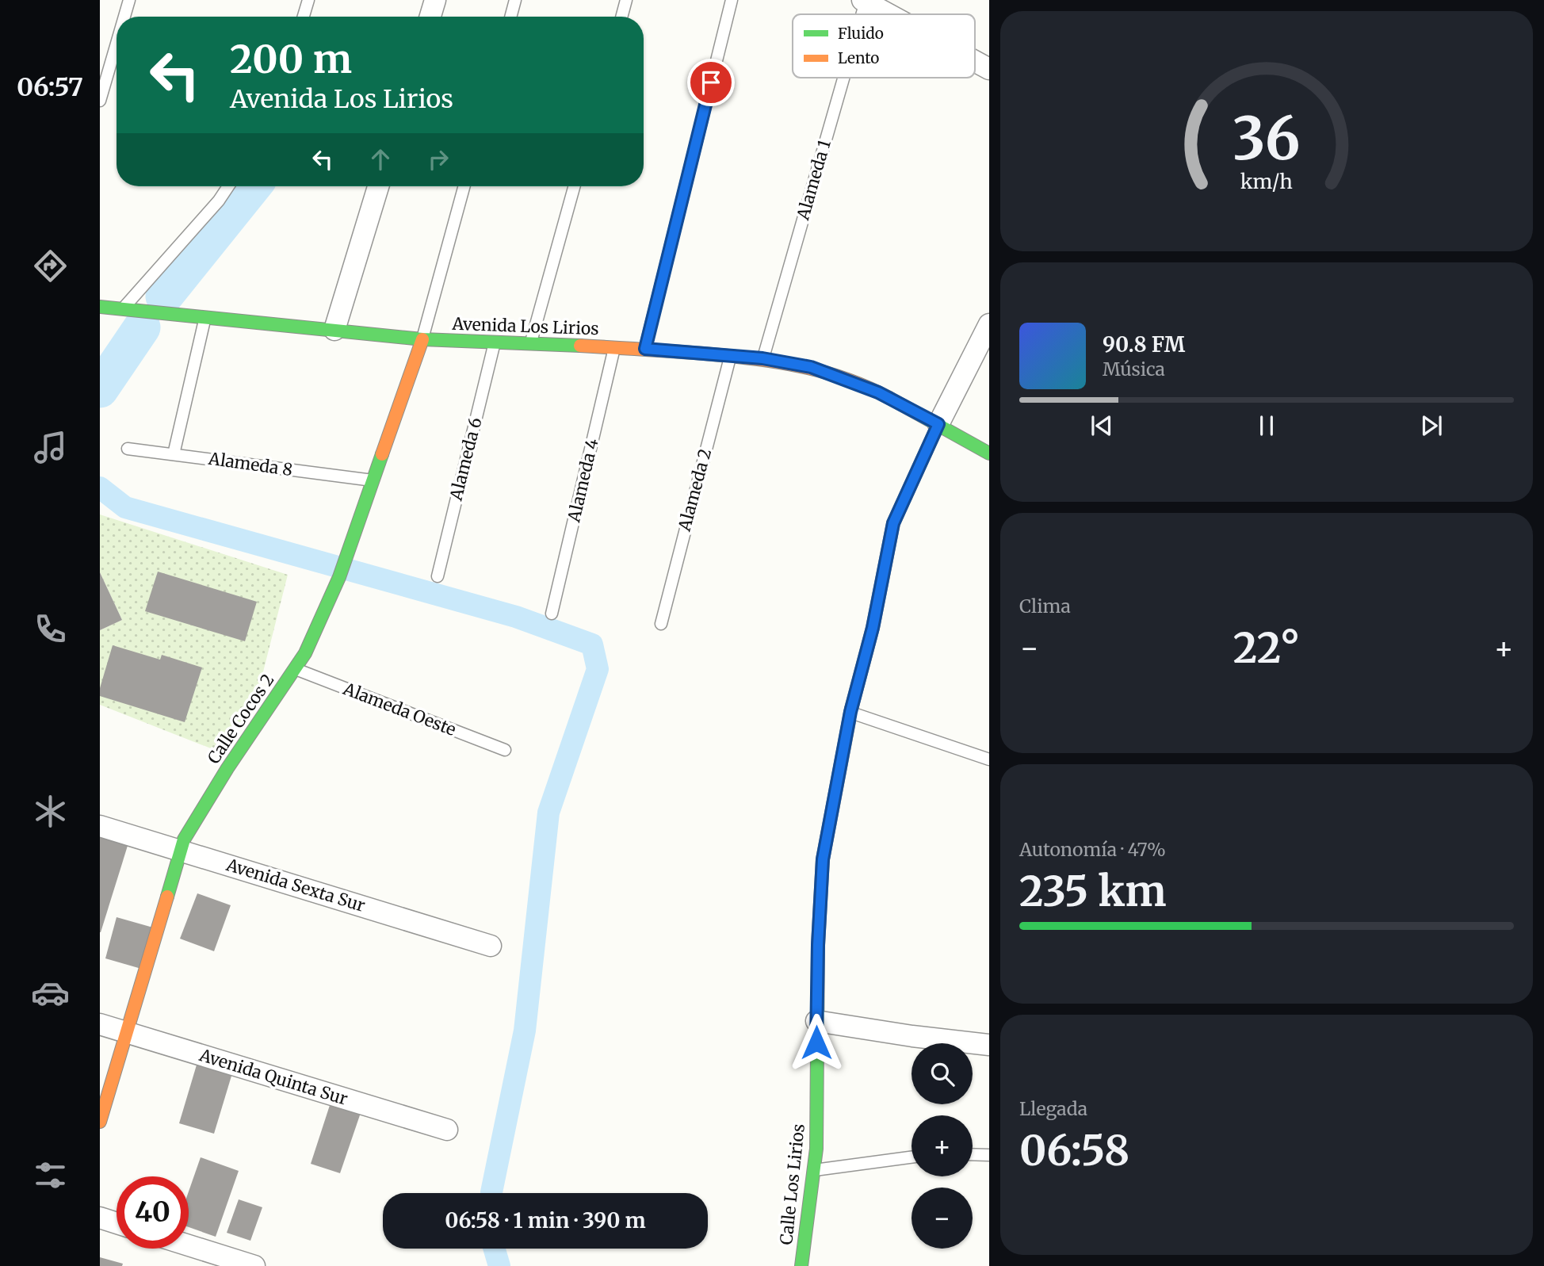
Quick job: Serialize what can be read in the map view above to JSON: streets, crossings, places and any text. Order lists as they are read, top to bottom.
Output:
{
  "streets": {
    "street": [
      "Avenida Los Lirios",
      "Calle Cocos 2",
      "Avenida Sexta Sur",
      "Avenida Quinta Sur",
      "Calle Los Lirios"
    ],
    "lane": [
      "Alameda 1",
      "Alameda 6",
      "Alameda 8",
      "Alameda 4",
      "Alameda 2",
      "Alameda Oeste"
    ]
  },
  "crossings": [
    ["Alameda 1", "Avenida Los Lirios"],
    ["Avenida Los Lirios", "Alameda 6"],
    ["Avenida Los Lirios", "Alameda 4"],
    ["Avenida Los Lirios", "Alameda 2"],
    ["Avenida Los Lirios", "Calle Cocos 2"],
    ["Avenida Los Lirios", "Calle Los Lirios"],
    ["Alameda 8", "Calle Cocos 2"],
    ["Alameda Oeste", "Calle Cocos 2"],
    ["Calle Cocos 2", "Avenida Sexta Sur"],
    ["Calle Cocos 2", "Avenida Quinta Sur"]
  ],
  "legend": ["Fluido", "Lento"],
  "page": {
    "tabs": "06:57",
    "turn": ["200 m", "Avenida Los Lirios"],
    "song": ["90.8 FM", "Música"],
    "tile": [
      "Clima",
      ["Autonomía · 47%", "235 km"],
      ["Llegada", "06:58"]
    ],
    "heat": ["−", "22°", "+"],
    "map_buttons": ["+", "−"],
    "limit": "40",
    "trip": "06:58 · 1 min · 390 m",
    "gauge": ["36", "km/h"]
  }
}
